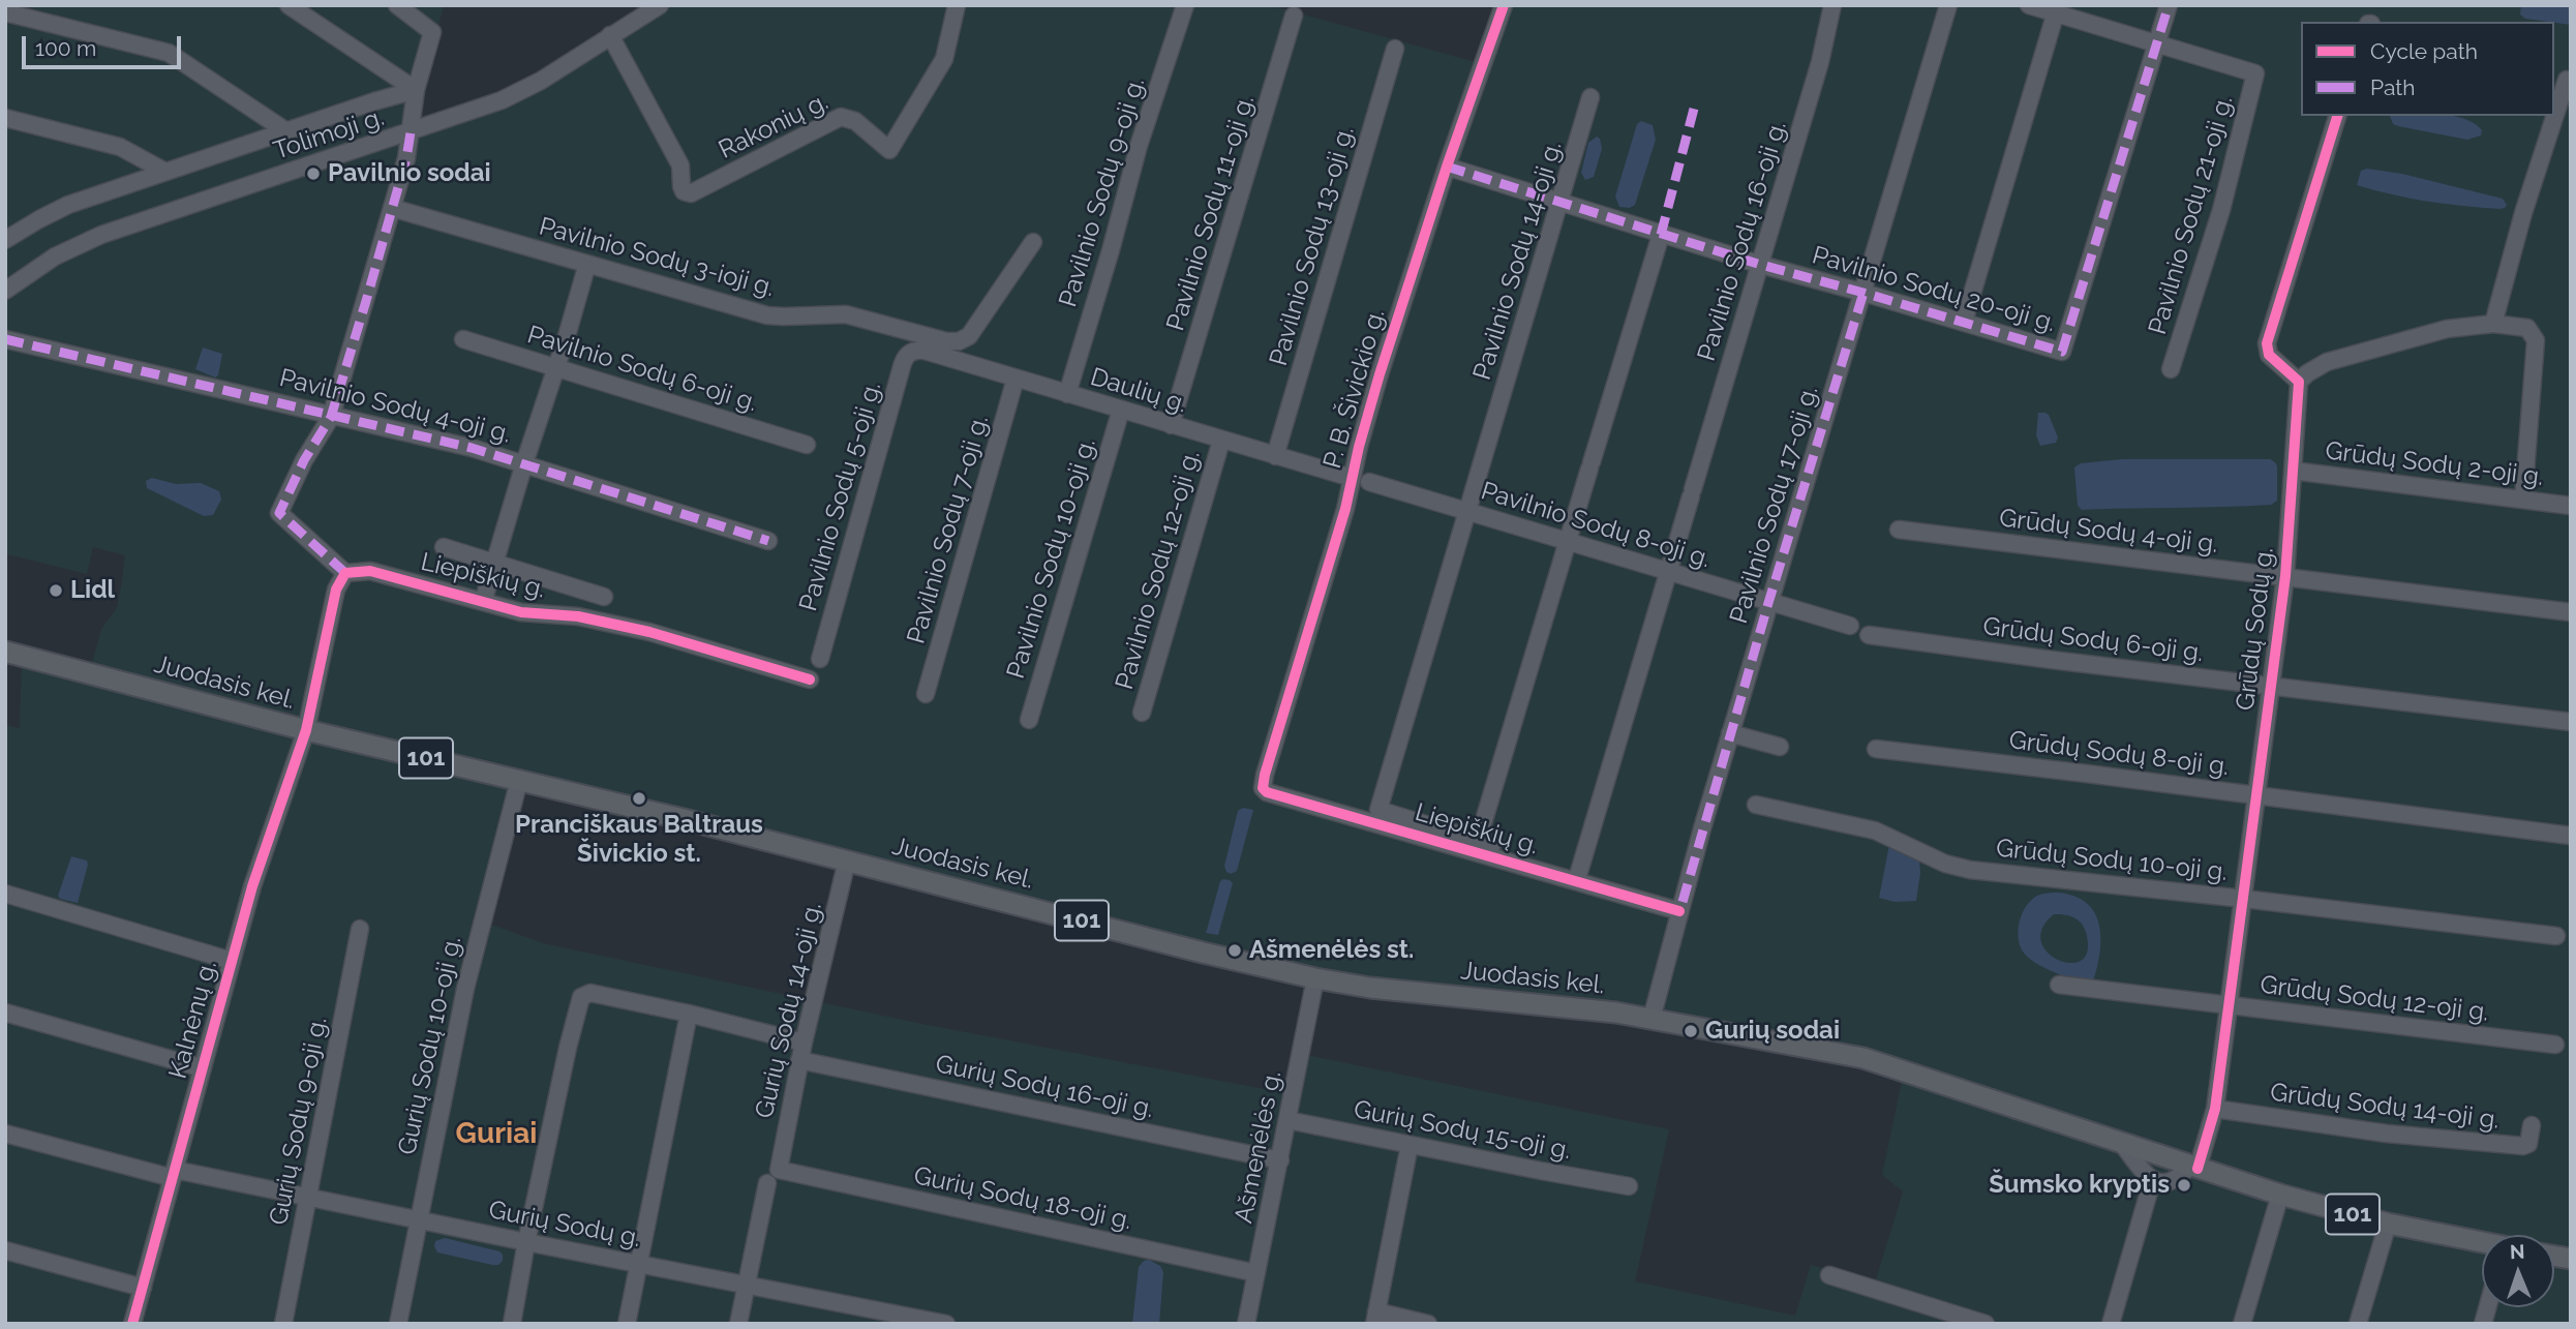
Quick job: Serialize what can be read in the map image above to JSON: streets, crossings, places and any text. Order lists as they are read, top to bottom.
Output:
{
  "streets": {
    "main road": ["Juodasis kel.", "101"],
    "street": [
      "Rakonių g.",
      "Tolimoji g.",
      "Pavilnio Sodų 9-oji g.",
      "Pavilnio Sodų 11-oji g.",
      "Pavilnio Sodų 21-oji g.",
      "Pavilnio Sodų 16-oji g.",
      "Pavilnio Sodų 13-oji g.",
      "Pavilnio Sodų 3-ioji g.",
      "Pavilnio Sodų 14-oji g.",
      "Pavilnio Sodų 20-oji g.",
      "Pavilnio Sodų 6-oji g.",
      "P. B. Šivickio g.",
      "Daulių g.",
      "Pavilnio Sodų 4-oji g.",
      "Grūdų Sodų 2-oji g.",
      "Pavilnio Sodų 5-oji g.",
      "Pavilnio Sodų 17-oji g.",
      "Pavilnio Sodų 8-oji g.",
      "Pavilnio Sodų 7-oji g.",
      "Grūdų Sodų 4-oji g.",
      "Pavilnio Sodų 10-oji g.",
      "Pavilnio Sodų 12-oji g.",
      "Liepiškių g.",
      "Grūdų Sodų g.",
      "Grūdų Sodų 6-oji g.",
      "Grūdų Sodų 8-oji g.",
      "Grūdų Sodų 10-oji g.",
      "Grūdų Sodų 12-oji g.",
      "Gurių Sodų 14-oji g.",
      "Kalnėnų g.",
      "Gurių Sodų 10-oji g.",
      "Gurių Sodų 16-oji g.",
      "Grūdų Sodų 14-oji g.",
      "Gurių Sodų 9-oji g.",
      "Gurių Sodų 15-oji g.",
      "Ašmenėlės g.",
      "Gurių Sodų 18-oji g.",
      "Gurių Sodų g."
    ]
  },
  "crossings": [
    ["Rakonių g.", "Tolimoji g."],
    ["Pavilnio Sodų 9-oji g.", "Daulių g."],
    ["Pavilnio Sodų 11-oji g.", "Daulių g."],
    ["Pavilnio Sodų 21-oji g.", "Pavilnio Sodų 20-oji g."],
    ["Pavilnio Sodų 16-oji g.", "Pavilnio Sodų 20-oji g."],
    ["Pavilnio Sodų 16-oji g.", "Pavilnio Sodų 8-oji g."],
    ["Pavilnio Sodų 13-oji g.", "Daulių g."],
    ["Pavilnio Sodų 14-oji g.", "Pavilnio Sodų 20-oji g."],
    ["Pavilnio Sodų 14-oji g.", "Pavilnio Sodų 8-oji g."],
    ["Pavilnio Sodų 20-oji g.", "P. B. Šivickio g."],
    ["Pavilnio Sodų 20-oji g.", "Pavilnio Sodų 17-oji g."],
    ["P. B. Šivickio g.", "Daulių g."],
    ["P. B. Šivickio g.", "Liepiškių g."],
    ["Daulių g.", "Pavilnio Sodų 5-oji g."],
    ["Daulių g.", "Pavilnio Sodų 7-oji g."],
    ["Daulių g.", "Pavilnio Sodų 10-oji g."],
    ["Daulių g.", "Pavilnio Sodų 12-oji g."],
    ["Grūdų Sodų 2-oji g.", "Grūdų Sodų g."],
    ["Pavilnio Sodų 17-oji g.", "Pavilnio Sodų 8-oji g."],
    ["Pavilnio Sodų 17-oji g.", "Liepiškių g."],
    ["Pavilnio Sodų 17-oji g.", "Juodasis kel."],
    ["Grūdų Sodų 4-oji g.", "Grūdų Sodų g."],
    ["Grūdų Sodų g.", "Grūdų Sodų 6-oji g."],
    ["Grūdų Sodų g.", "Grūdų Sodų 8-oji g."],
    ["Grūdų Sodų g.", "101"],
    ["Grūdų Sodų g.", "Grūdų Sodų 10-oji g."],
    ["Grūdų Sodų g.", "Grūdų Sodų 12-oji g."],
    ["Grūdų Sodų g.", "Grūdų Sodų 14-oji g."],
    ["Juodasis kel.", "101"],
    ["Juodasis kel.", "Gurių Sodų 14-oji g."],
    ["Juodasis kel.", "Kalnėnų g."],
    ["Juodasis kel.", "Gurių Sodų 10-oji g."],
    ["Juodasis kel.", "Ašmenėlės g."],
    ["Gurių Sodų 14-oji g.", "Gurių Sodų 16-oji g."],
    ["Gurių Sodų 14-oji g.", "Gurių Sodų 18-oji g."],
    ["Gurių Sodų 14-oji g.", "Gurių Sodų g."],
    ["Kalnėnų g.", "Gurių Sodų g."],
    ["Gurių Sodų 10-oji g.", "Gurių Sodų g."],
    ["Gurių Sodų 16-oji g.", "Ašmenėlės g."],
    ["Gurių Sodų 9-oji g.", "Gurių Sodų g."],
    ["Gurių Sodų 15-oji g.", "Ašmenėlės g."],
    ["Ašmenėlės g.", "Gurių Sodų 18-oji g."]
  ],
  "districts": ["Guriai"],
  "places": [
    "Pavilnio sodai",
    "Lidl",
    "Pranciškaus Baltraus Šivickio st.",
    "Ašmenėlės st.",
    "Gurių sodai",
    "Šumsko kryptis"
  ],
  "legend": ["Cycle path", "Path"],
  "scale_bar": "100 m",
  "north": "top"
}
